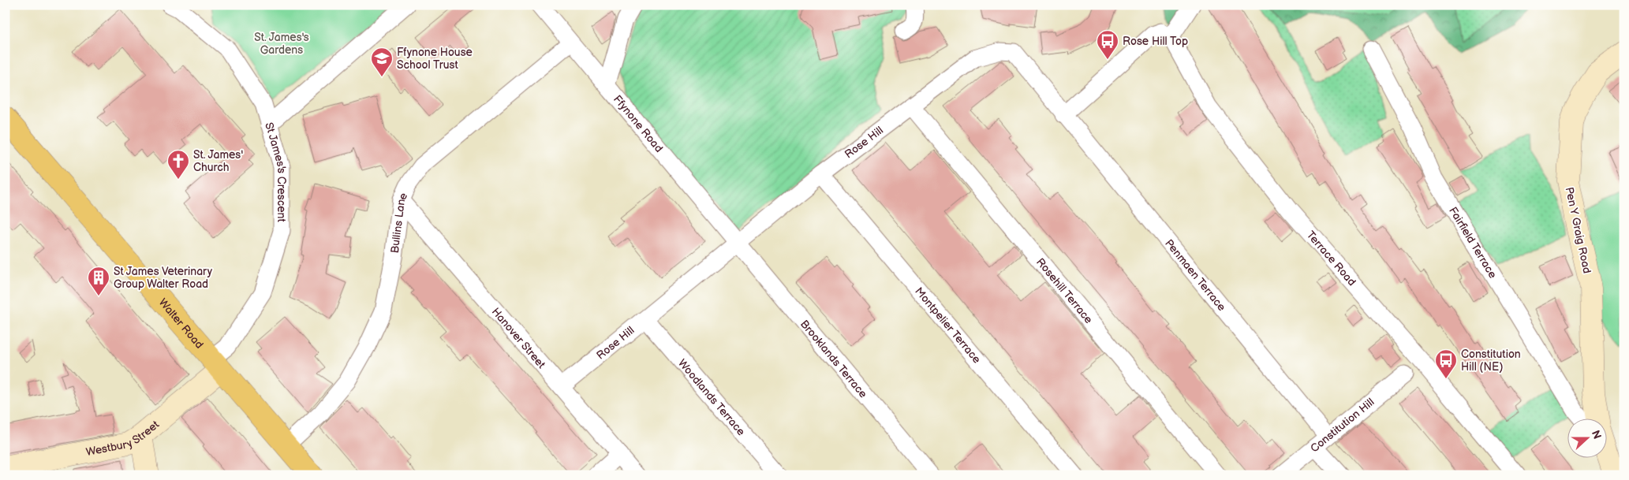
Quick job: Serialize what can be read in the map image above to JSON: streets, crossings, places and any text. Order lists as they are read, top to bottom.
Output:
{
  "streets": {
    "main road": ["Walter Road"],
    "street": [
      "Ffynone Road",
      "Rose Hill",
      "St James's Crescent",
      "Bullins Lane",
      "Pen Y Graig Road",
      "Fairfield Terrace",
      "Terrace Road",
      "Penmaen Terrace",
      "Rosehill Terrace",
      "Montpelier Terrace",
      "Hanover Street",
      "Brooklands Terrace",
      "Woodlands Terrace",
      "Constitution Hill",
      "Westbury Street"
    ]
  },
  "crossings": [
    ["Ffynone Road", "Rose Hill"],
    ["Ffynone Road", "Bullins Lane"],
    ["Ffynone Road", "Brooklands Terrace"],
    ["Rose Hill", "Penmaen Terrace"],
    ["Rose Hill", "Rosehill Terrace"],
    ["Rose Hill", "Montpelier Terrace"],
    ["Rose Hill", "Hanover Street"],
    ["Rose Hill", "Brooklands Terrace"],
    ["Rose Hill", "Woodlands Terrace"],
    ["St James's Crescent", "Walter Road"],
    ["St James's Crescent", "Westbury Street"],
    ["Bullins Lane", "Walter Road"],
    ["Bullins Lane", "Hanover Street"],
    ["Penmaen Terrace", "Constitution Hill"],
    ["Walter Road", "Westbury Street"]
  ],
  "parks": ["St. James's Gardens"],
  "places": {
    "bus stop": ["Rose Hill Top", "Constitution Hill (NE)"],
    "school or university": ["Ffynone House School Trust"],
    "church": ["St. James' Church"],
    "building": ["St James Veterinary Group Walter Road"]
  },
  "north": "right"
}
